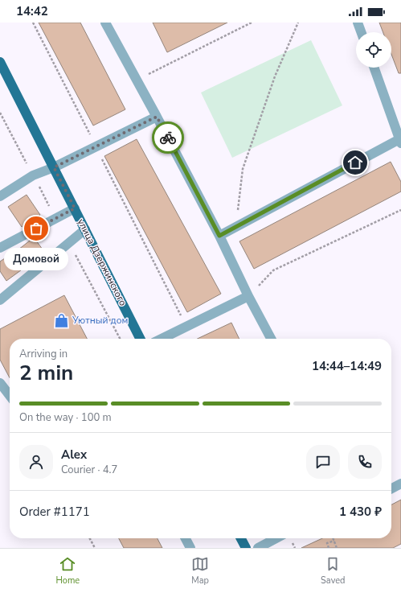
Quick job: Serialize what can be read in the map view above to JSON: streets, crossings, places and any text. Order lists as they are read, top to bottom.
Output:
{
  "streets": {
    "main road": ["улица Дзержинского"]
  },
  "places": {
    "other": ["Домовой"],
    "shop": ["Уютный дом"]
  },
  "page": {
    "status": "14:42",
    "bubble": "Домовой",
    "heading": ["2 min", "Arriving in", "14:44–14:49"],
    "panel": [
      "Alex",
      "Courier · 4.7",
      "Order #1171",
      "1 430 ₽"
    ],
    "bar": "On the way · 100 m",
    "tabs": ["Home", "Map", "Saved"]
  }
}
